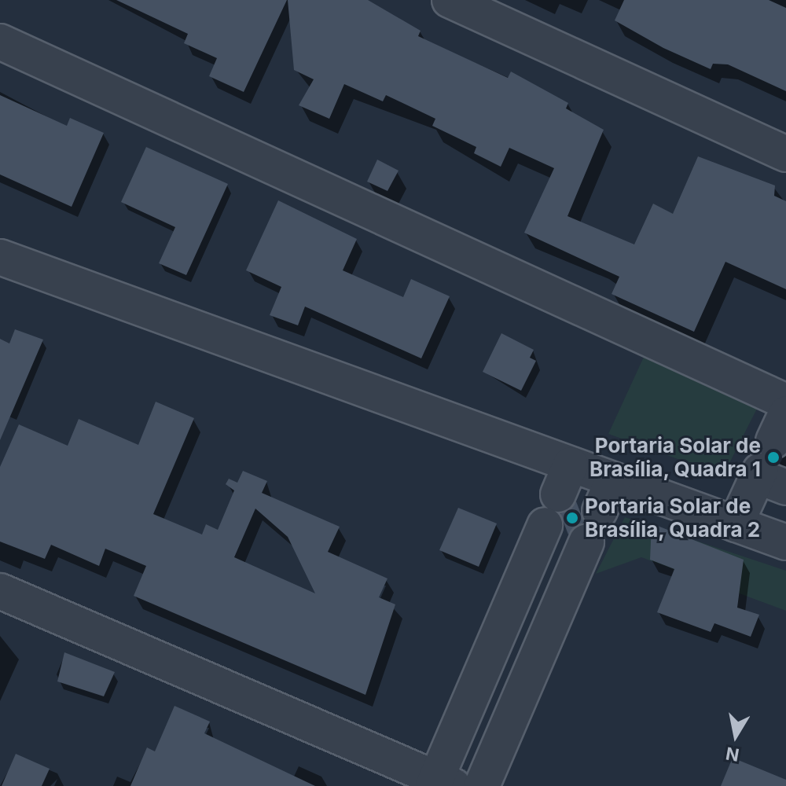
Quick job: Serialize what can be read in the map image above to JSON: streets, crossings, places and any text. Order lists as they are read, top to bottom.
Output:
{
  "places": ["Portaria Solar de Brasília, Quadra 1", "Portaria Solar de Brasília, Quadra 2"],
  "north": "bottom"
}
